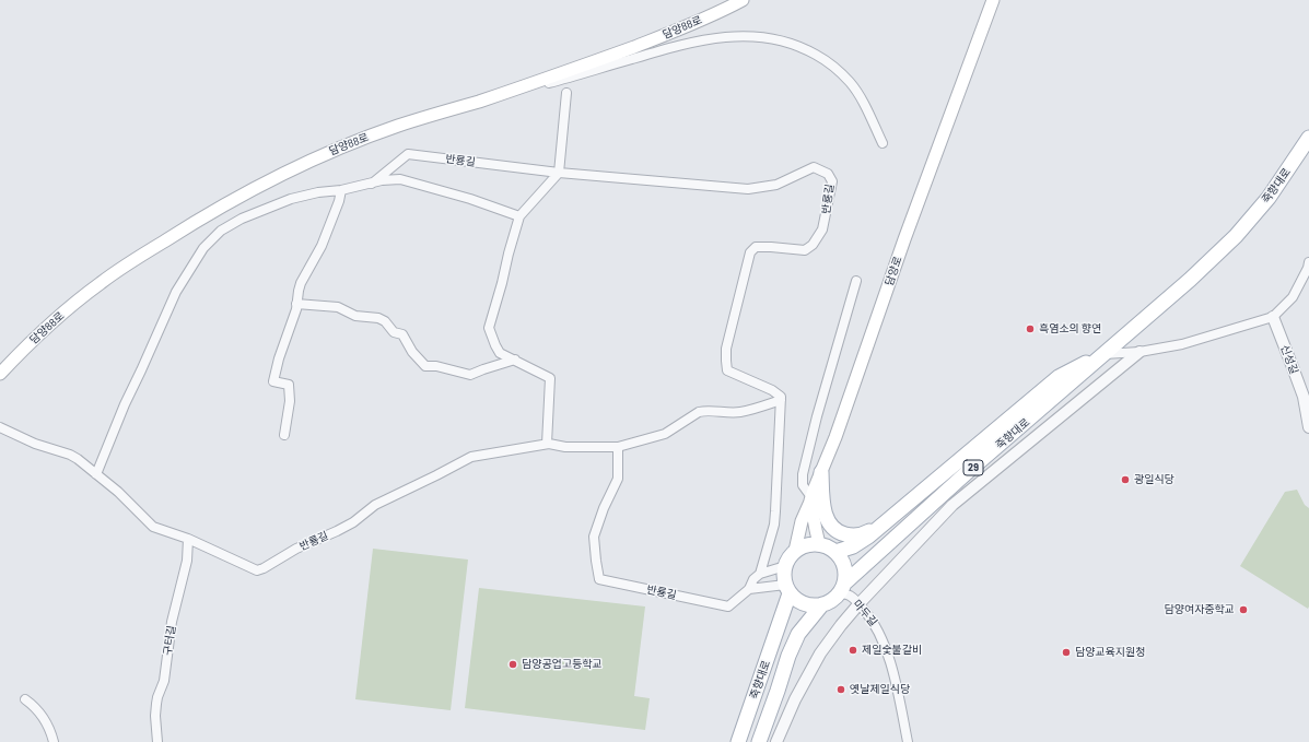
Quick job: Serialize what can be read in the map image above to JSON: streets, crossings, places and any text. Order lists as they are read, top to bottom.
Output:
{
  "streets": {
    "main road": [
      "담양88로",
      "죽향대로",
      "담양로",
      "29"
    ],
    "street": [
      "반룡길",
      "신성길",
      "마두길",
      "구터길"
    ]
  },
  "crossings": [
    ["반룡길", "구터길"],
    ["죽향대로", "담양로"],
    ["죽향대로", "마두길"],
    ["담양로", "마두길"]
  ],
  "places": [
    "흑염소의 향연",
    "광일식당",
    "담양여자중학교",
    "제일숯불갈비",
    "담양교육지원청",
    "담양공업고등학교",
    "옛날제일식당"
  ]
}
